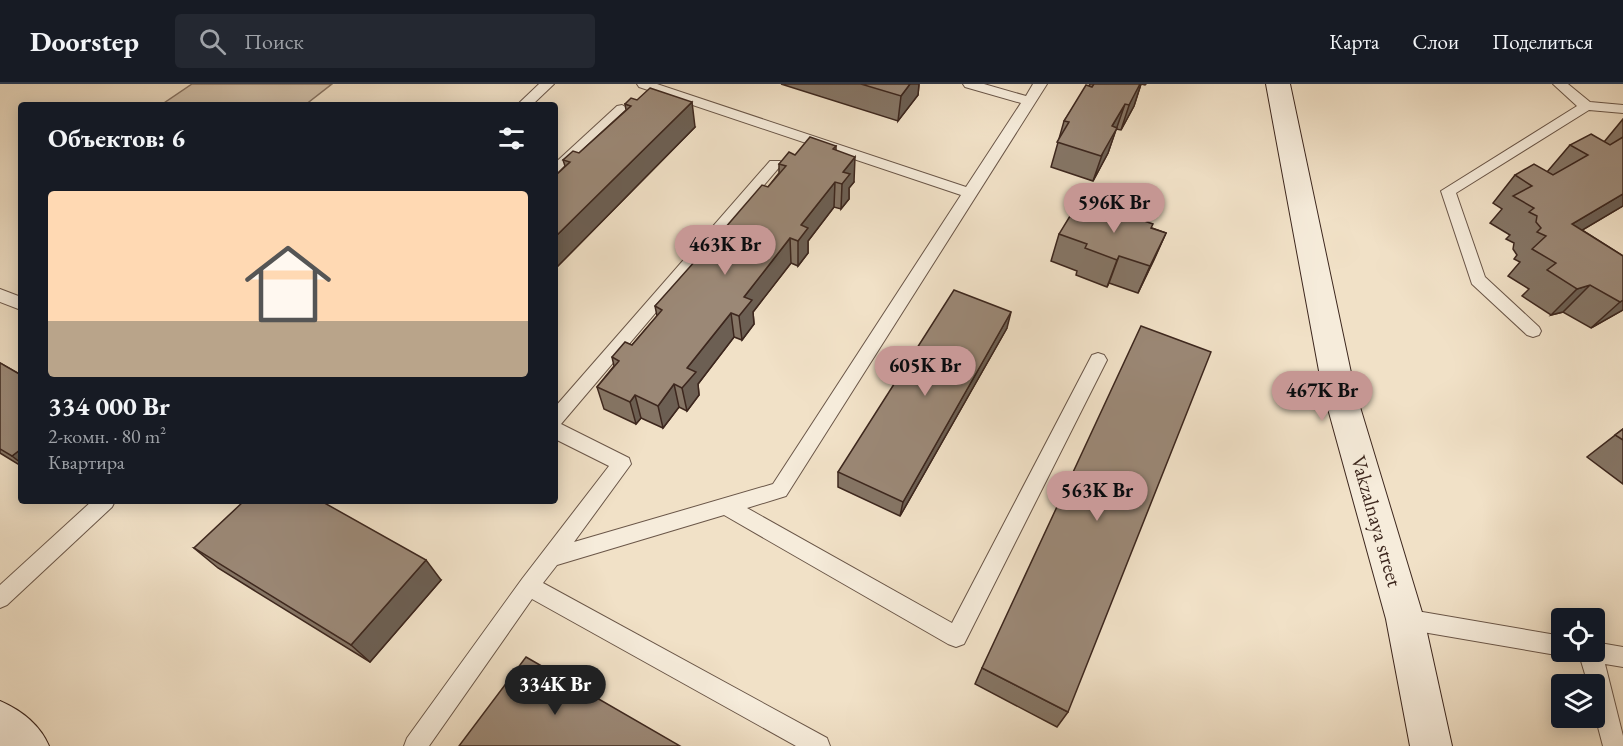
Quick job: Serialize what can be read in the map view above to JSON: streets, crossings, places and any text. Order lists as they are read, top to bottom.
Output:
{
  "streets": {
    "main road": ["Vakzalnaya street"]
  },
  "page": {
    "header": "Doorstep",
    "search": "Поиск",
    "nav": ["Карта", "Слои", "Поделиться"],
    "heading": "Объектов: 6",
    "list": [
      {
        "name": "334 000 Br",
        "note": "2-комн. · 80 m² · Квартира"
      }
    ],
    "price": [
      "596K Br",
      "463K Br",
      "605K Br",
      "467K Br",
      "563K Br",
      "334K Br"
    ]
  }
}
